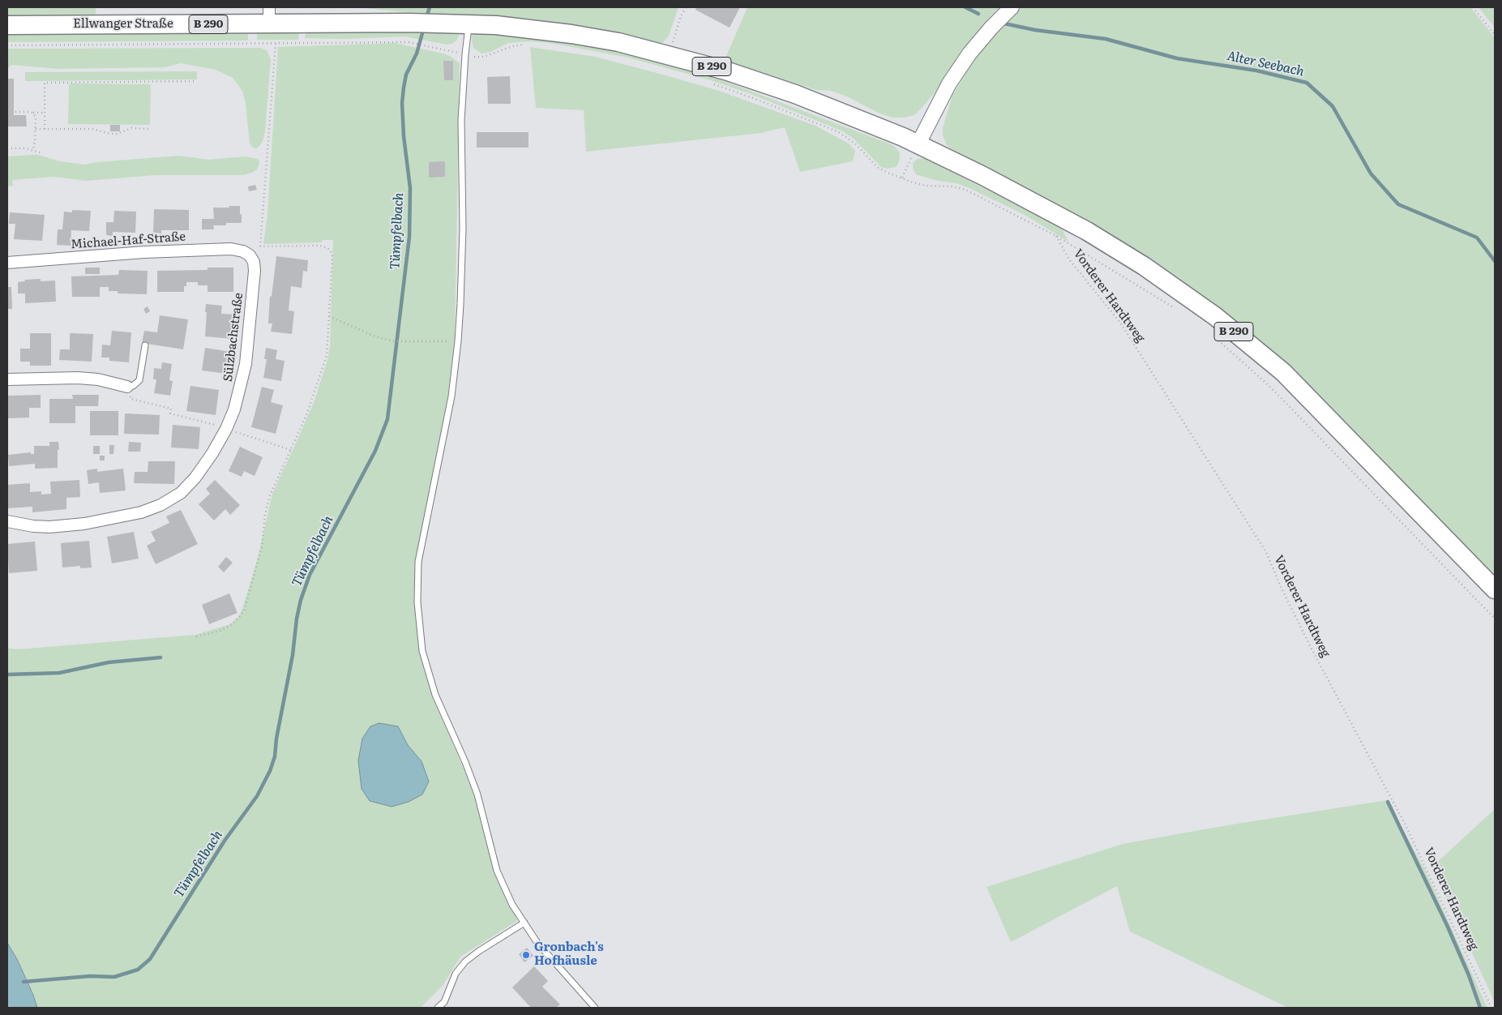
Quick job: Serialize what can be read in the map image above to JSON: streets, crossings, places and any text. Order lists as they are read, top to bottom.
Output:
{
  "streets": {
    "main road": ["Ellwanger Straße", "B 290"],
    "street": ["Michael-Haf-Straße", "Sülzbachstraße"],
    "path": ["Vorderer Hardtweg"]
  },
  "crossings": [
    ["Ellwanger Straße", "B 290"],
    ["Michael-Haf-Straße", "Sülzbachstraße"]
  ],
  "water": ["Alter Seebach", "Tümpfelbach"],
  "places": ["Gronbach's Hofhäusle"]
}
